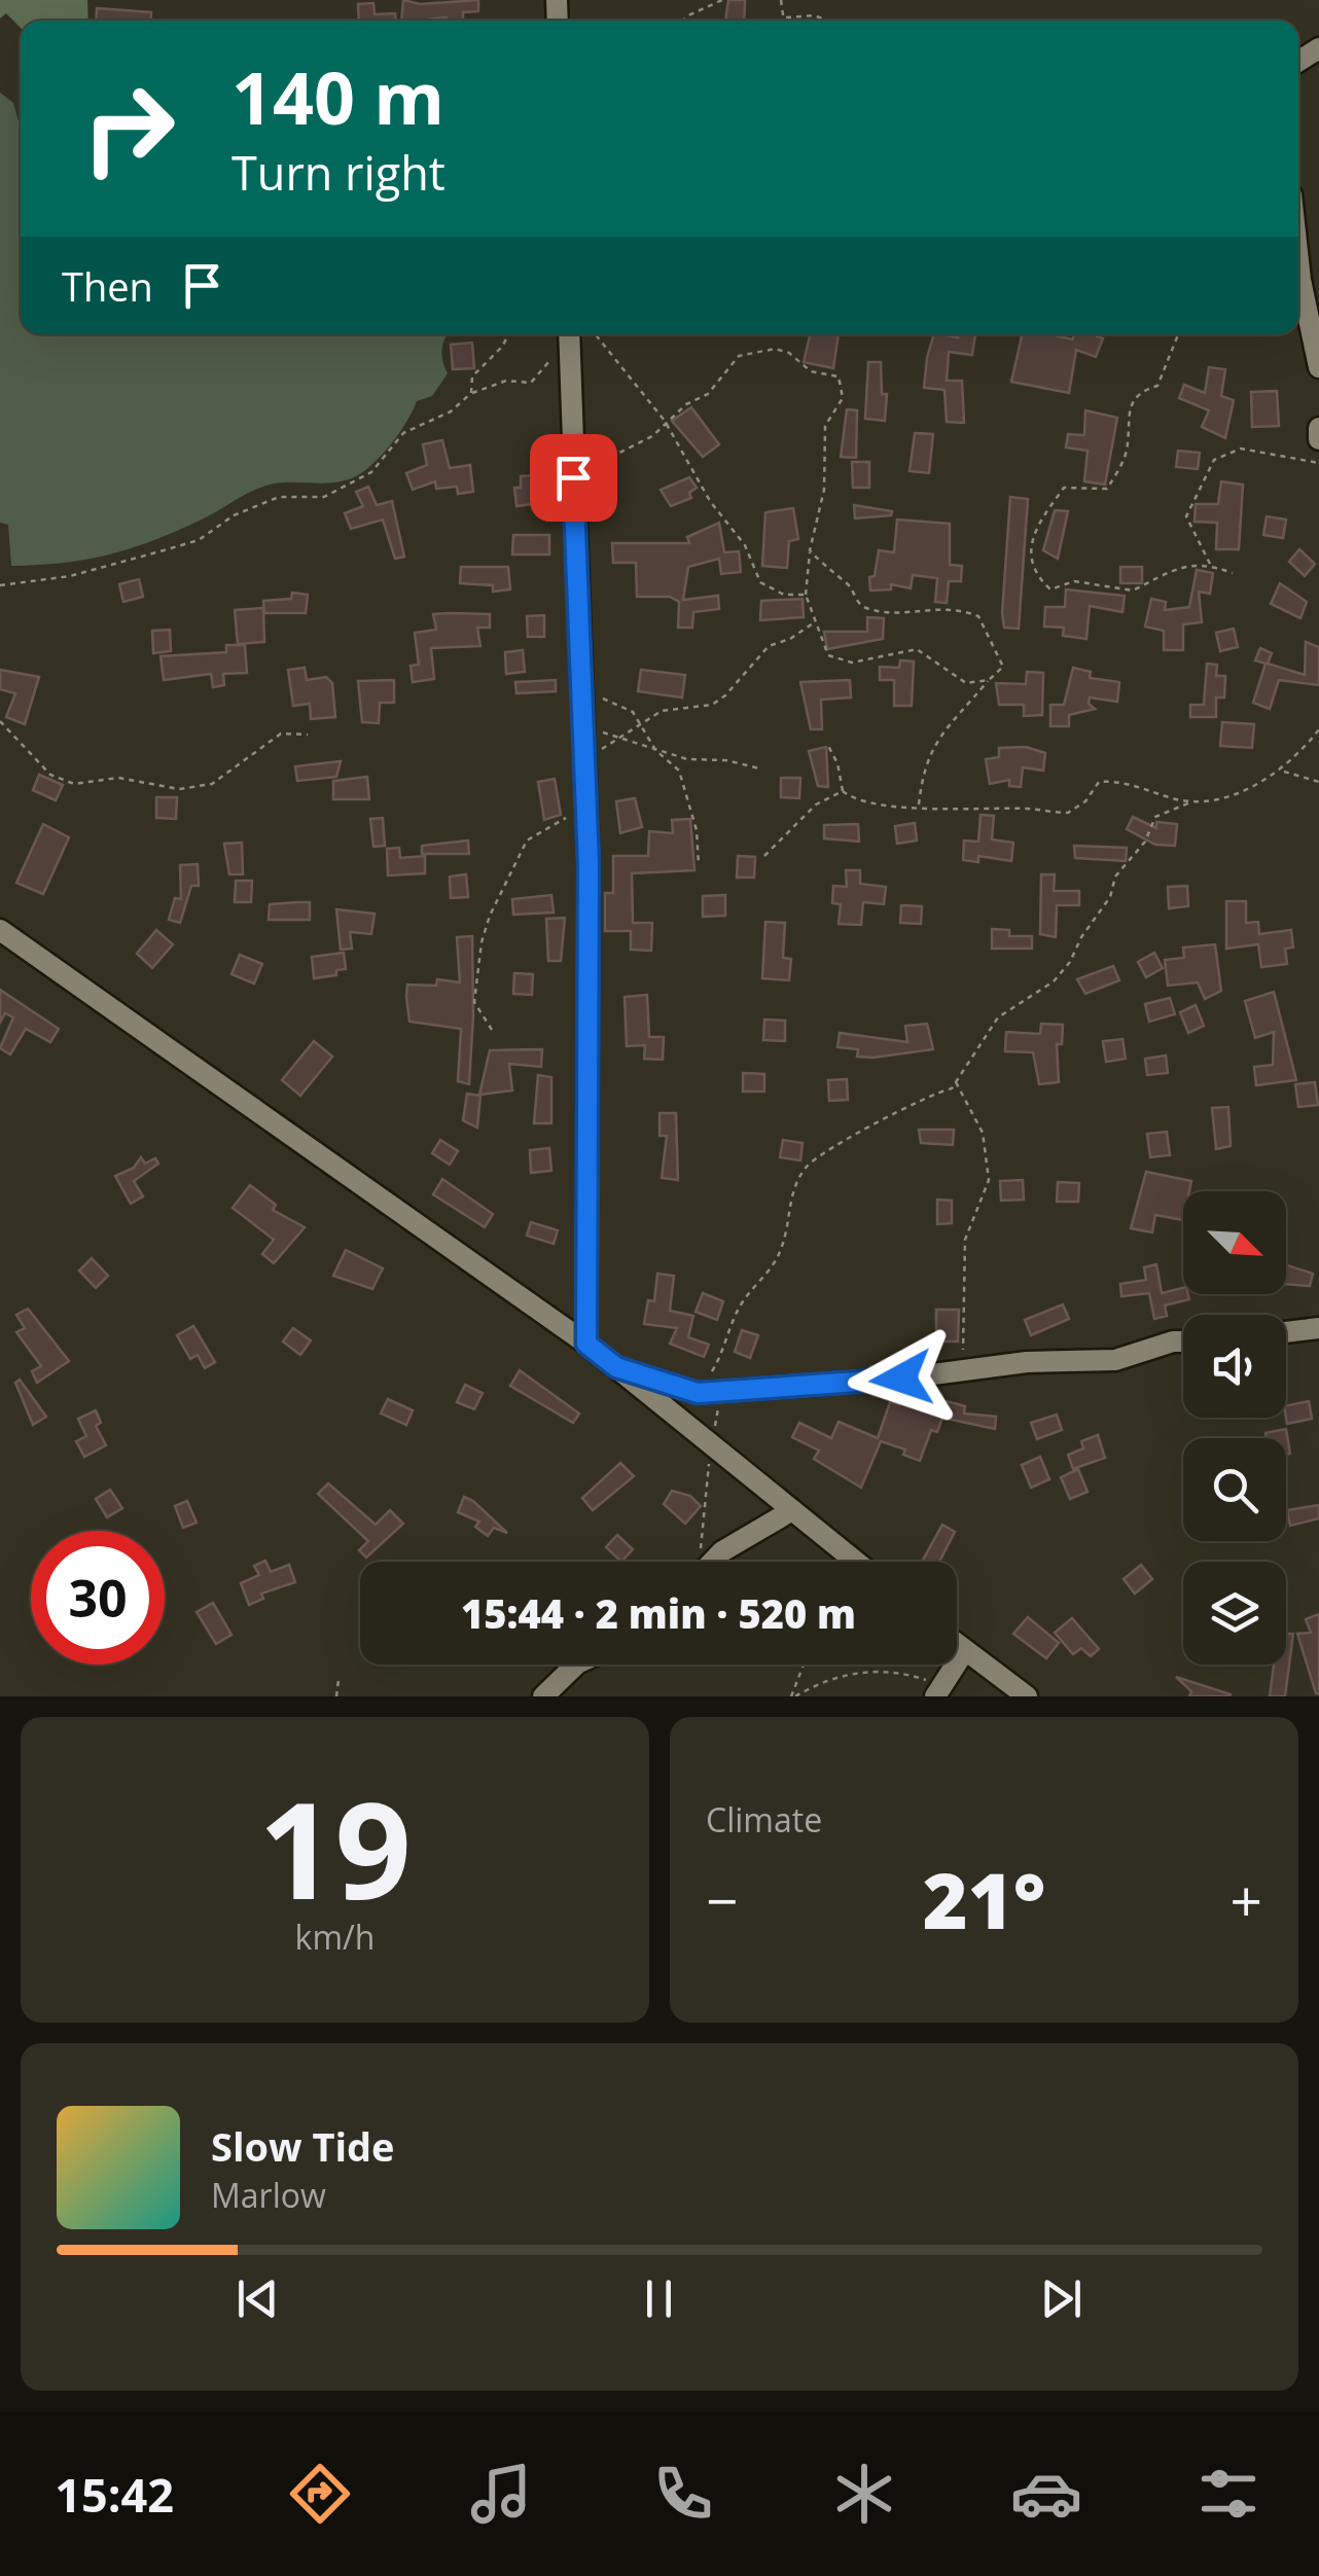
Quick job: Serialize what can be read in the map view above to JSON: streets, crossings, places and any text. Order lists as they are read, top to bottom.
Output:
{
  "north": "bottom right",
  "page": {
    "turn": ["140 m", "Turn right"],
    "then": "Then",
    "limit": "30",
    "trip": "15:44 · 2 min · 520 m",
    "tile": [
      ["19", "km/h"],
      "Climate"
    ],
    "heat": ["−", "21°", "+"],
    "song": ["Slow Tide", "Marlow"],
    "tabs": "15:42"
  }
}
